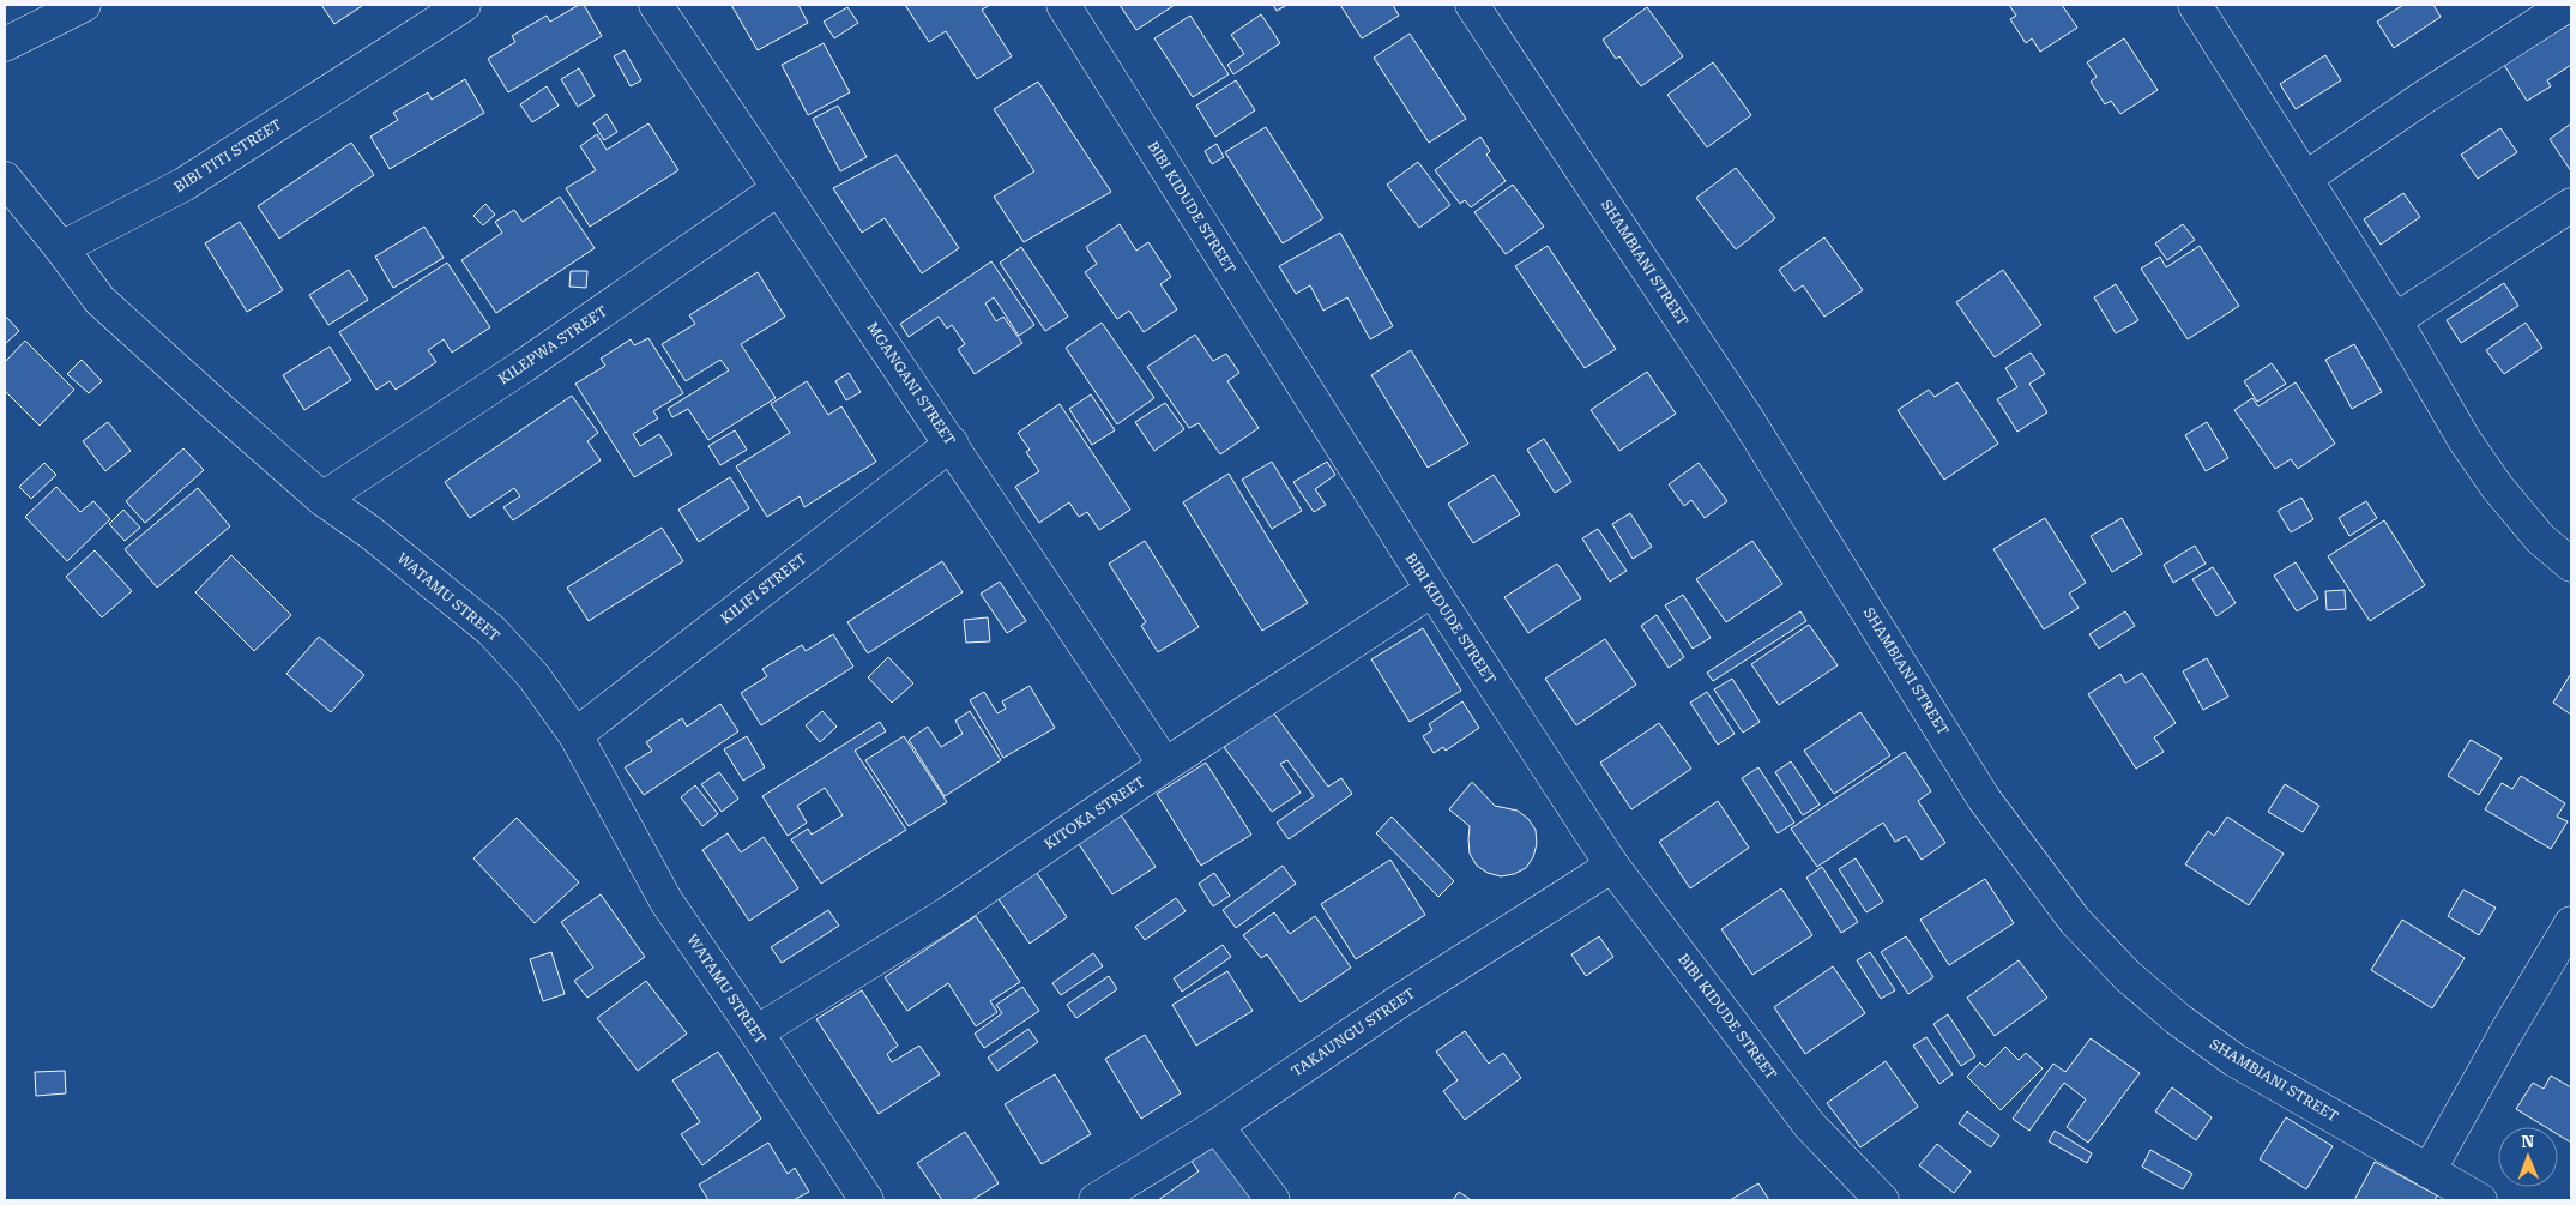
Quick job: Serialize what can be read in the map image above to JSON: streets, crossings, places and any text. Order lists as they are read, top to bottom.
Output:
{
  "streets": {
    "street": [
      "BIBI TITI STREET",
      "BIBI KIDUDE STREET",
      "SHAMBIANI STREET",
      "KILEPWA STREET",
      "MGANGANI STREET",
      "KILIFI STREET",
      "WATAMU STREET",
      "KITOKA STREET",
      "TAKAUNGU STREET"
    ]
  },
  "crossings": [
    ["BIBI TITI STREET", "WATAMU STREET"],
    ["BIBI KIDUDE STREET", "KITOKA STREET"],
    ["BIBI KIDUDE STREET", "TAKAUNGU STREET"],
    ["KILEPWA STREET", "MGANGANI STREET"],
    ["KILEPWA STREET", "WATAMU STREET"],
    ["MGANGANI STREET", "KILIFI STREET"],
    ["MGANGANI STREET", "KITOKA STREET"],
    ["KILIFI STREET", "WATAMU STREET"],
    ["WATAMU STREET", "KITOKA STREET"]
  ],
  "north": "top"
}
